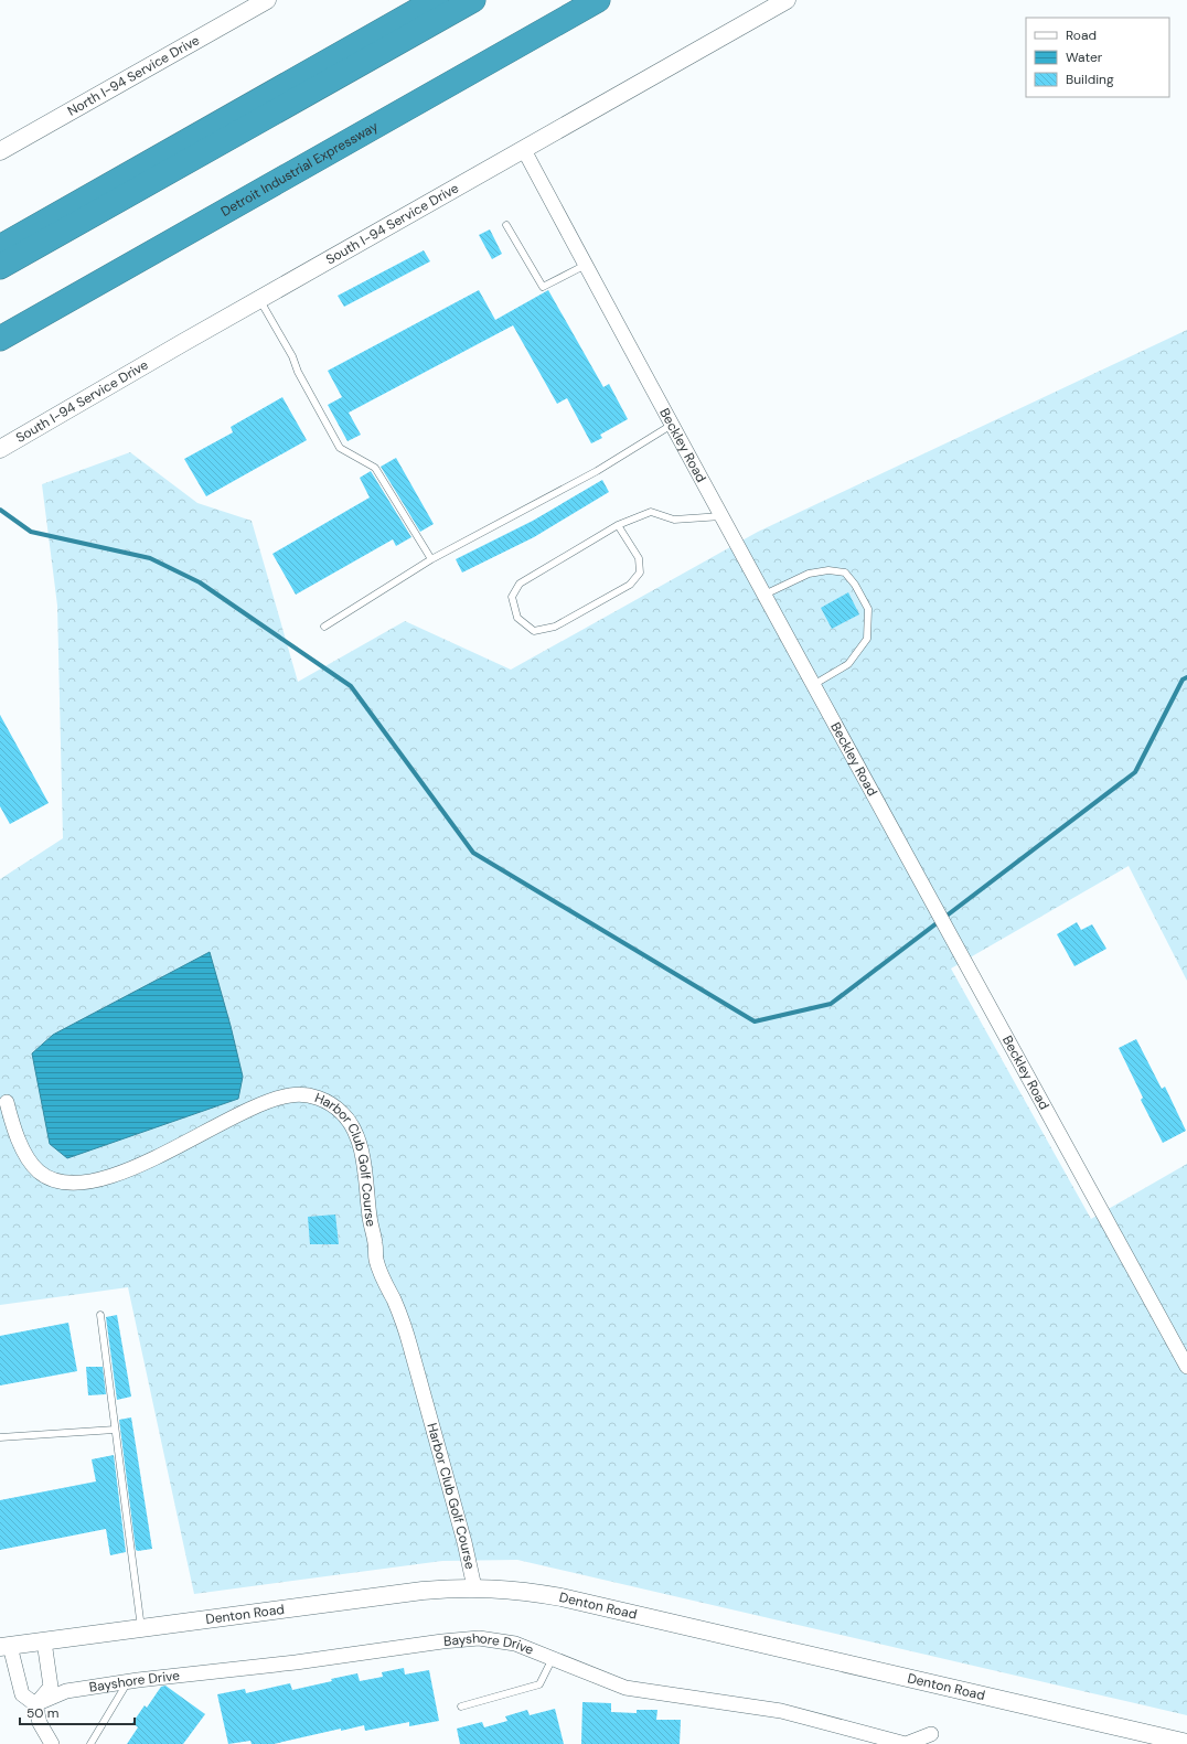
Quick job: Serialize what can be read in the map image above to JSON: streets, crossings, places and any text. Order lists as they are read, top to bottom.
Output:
{
  "streets": {
    "highway": ["Detroit Industrial Expressway"],
    "street": [
      "North I-94 Service Drive",
      "South I-94 Service Drive",
      "Beckley Road",
      "Harbor Club Golf Course",
      "Denton Road",
      "Bayshore Drive"
    ]
  },
  "crossings": [
    ["South I-94 Service Drive", "Beckley Road"],
    ["Harbor Club Golf Course", "Denton Road"]
  ],
  "legend": ["Road", "Water", "Building"],
  "scale_bar": "50 m"
}
